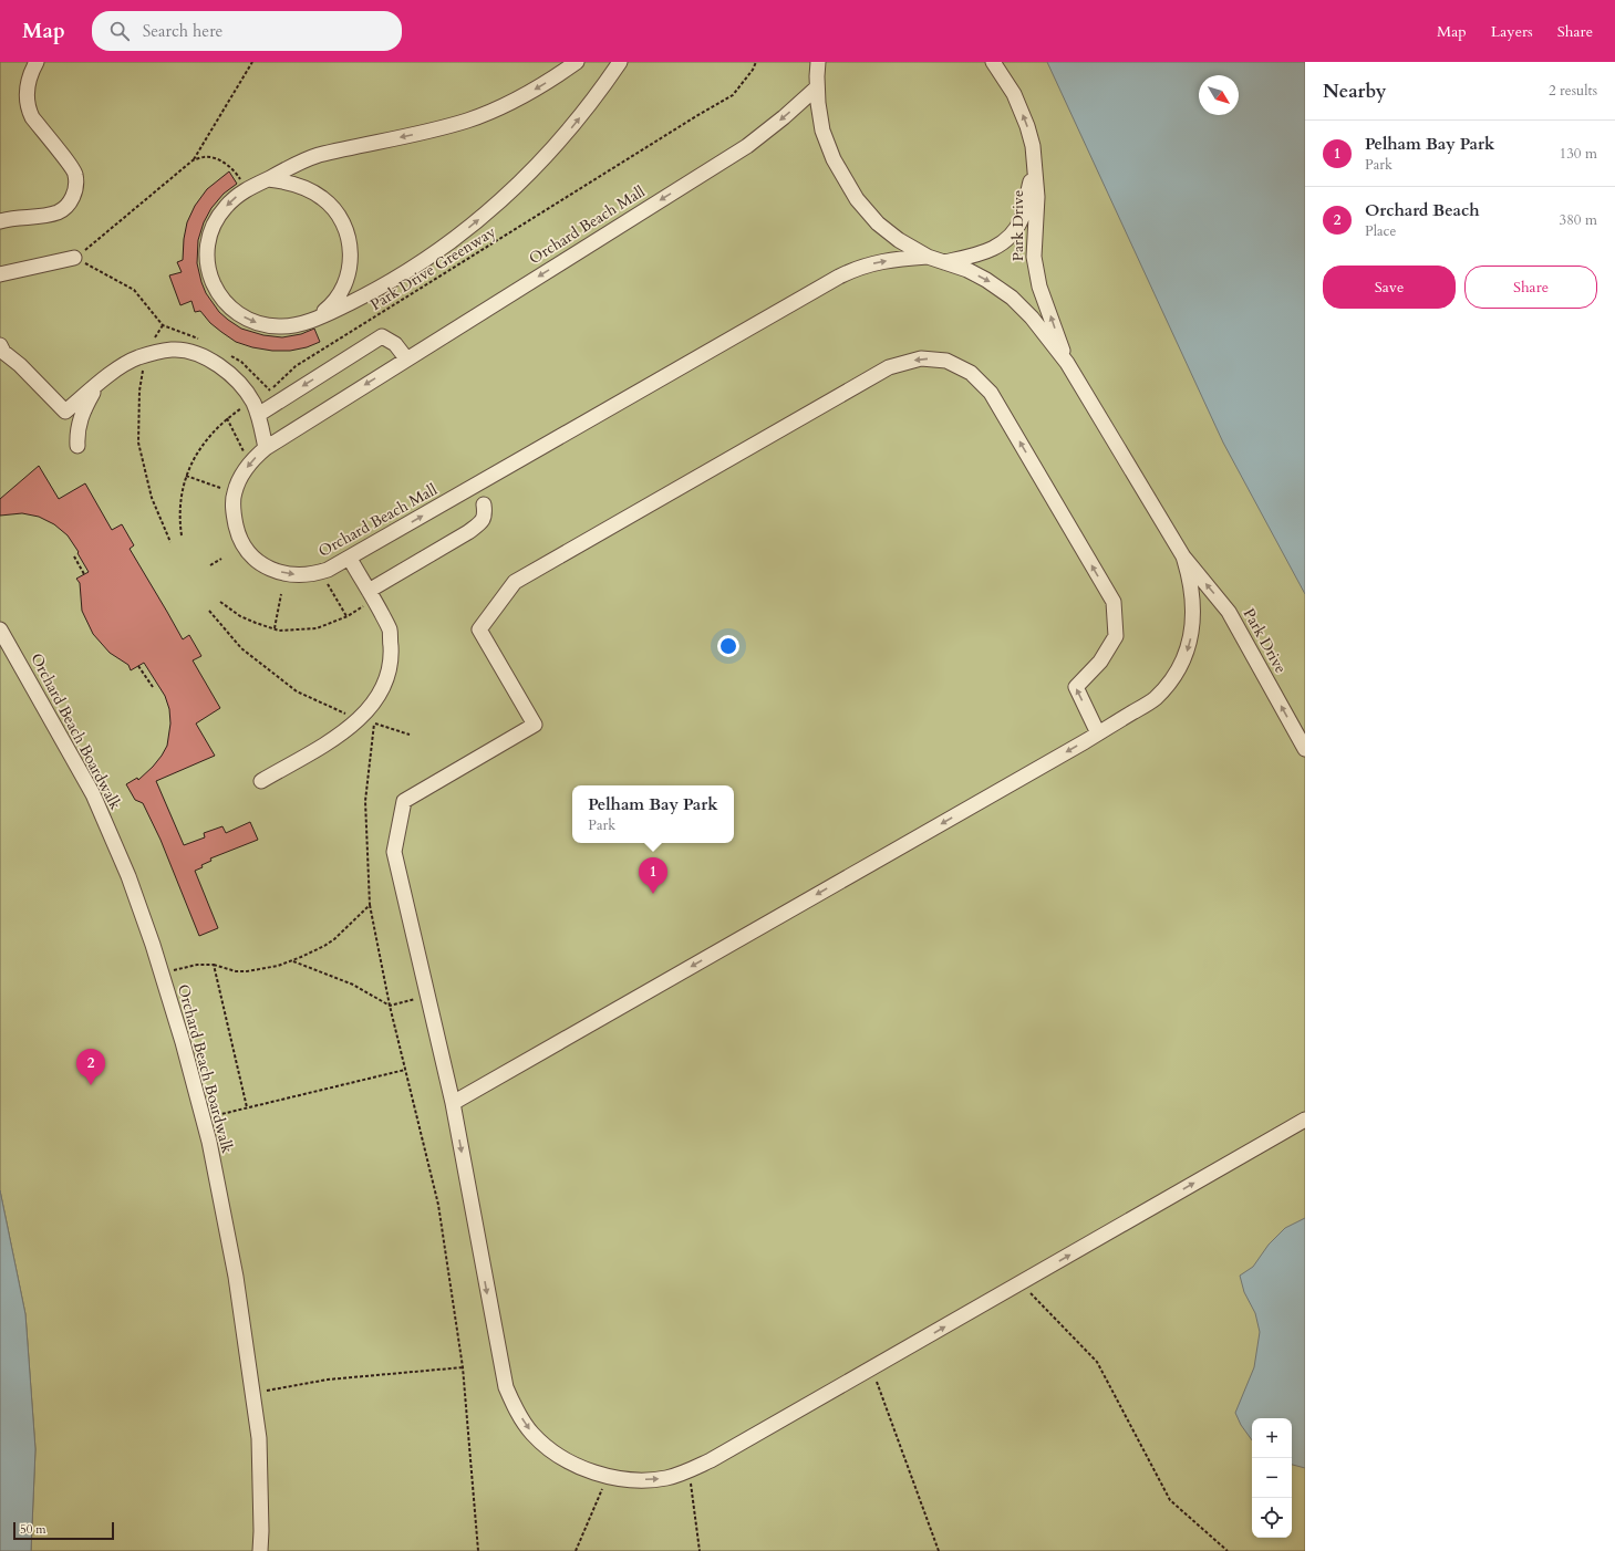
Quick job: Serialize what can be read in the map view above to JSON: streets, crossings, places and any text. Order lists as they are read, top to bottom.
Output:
{
  "streets": {
    "street": ["Orchard Beach Mall", "Park Drive", "Orchard Beach Boardwalk"],
    "path": ["Park Drive Greenway"]
  },
  "crossings": [
    ["Orchard Beach Mall", "Park Drive"]
  ],
  "scale_bar": "50 m",
  "north": "bottom right",
  "page": {
    "header": "Map",
    "search": "Search here",
    "nav": ["Map", "Layers", "Share"],
    "heading": ["Nearby", "2 results"],
    "list": [
      {
        "mark": "1",
        "name": "Pelham Bay Park",
        "note": "Park",
        "value": "130 m"
      },
      {
        "mark": "2",
        "name": "Orchard Beach",
        "note": "Place",
        "value": "380 m"
      }
    ],
    "buttons": ["Save", "Share"],
    "popup": ["Pelham Bay Park", "Park"],
    "pins": ["1", "2"],
    "map_buttons": ["+", "−"],
    "scale": "50 m"
  }
}
